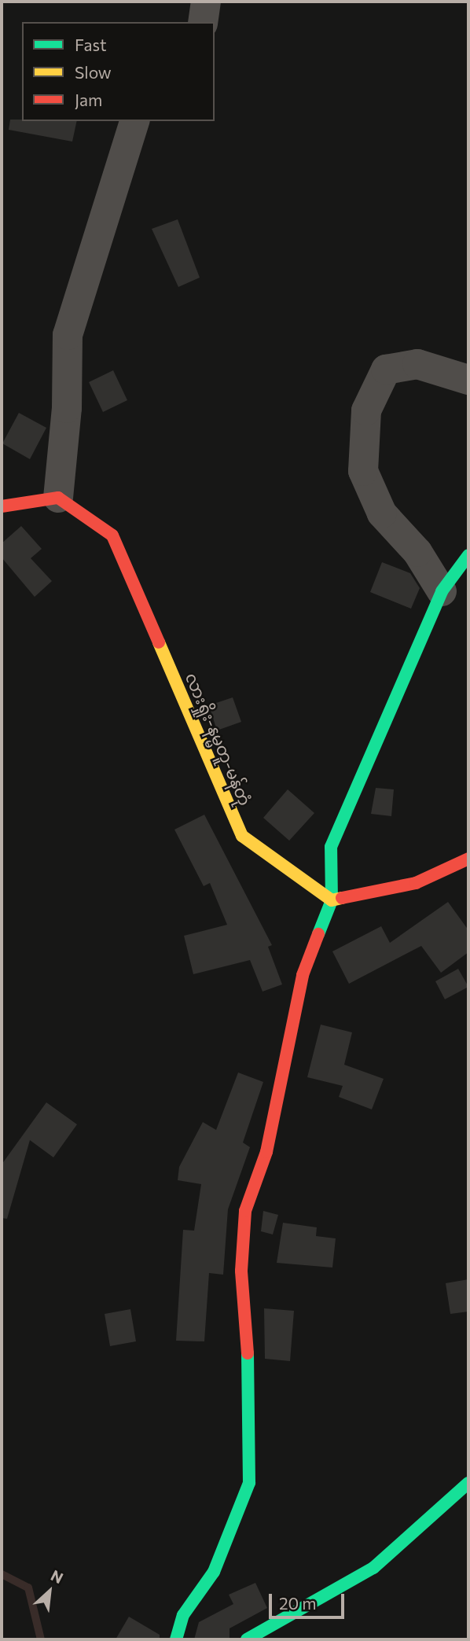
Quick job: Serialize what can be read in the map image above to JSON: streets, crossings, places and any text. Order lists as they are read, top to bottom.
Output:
{
  "streets": {
    "street": ["လားရှိုး-နမ္မတူ-မန်တုံ"]
  },
  "legend": ["Fast", "Slow", "Jam"],
  "scale_bar": "20 m",
  "north": "top right"
}
